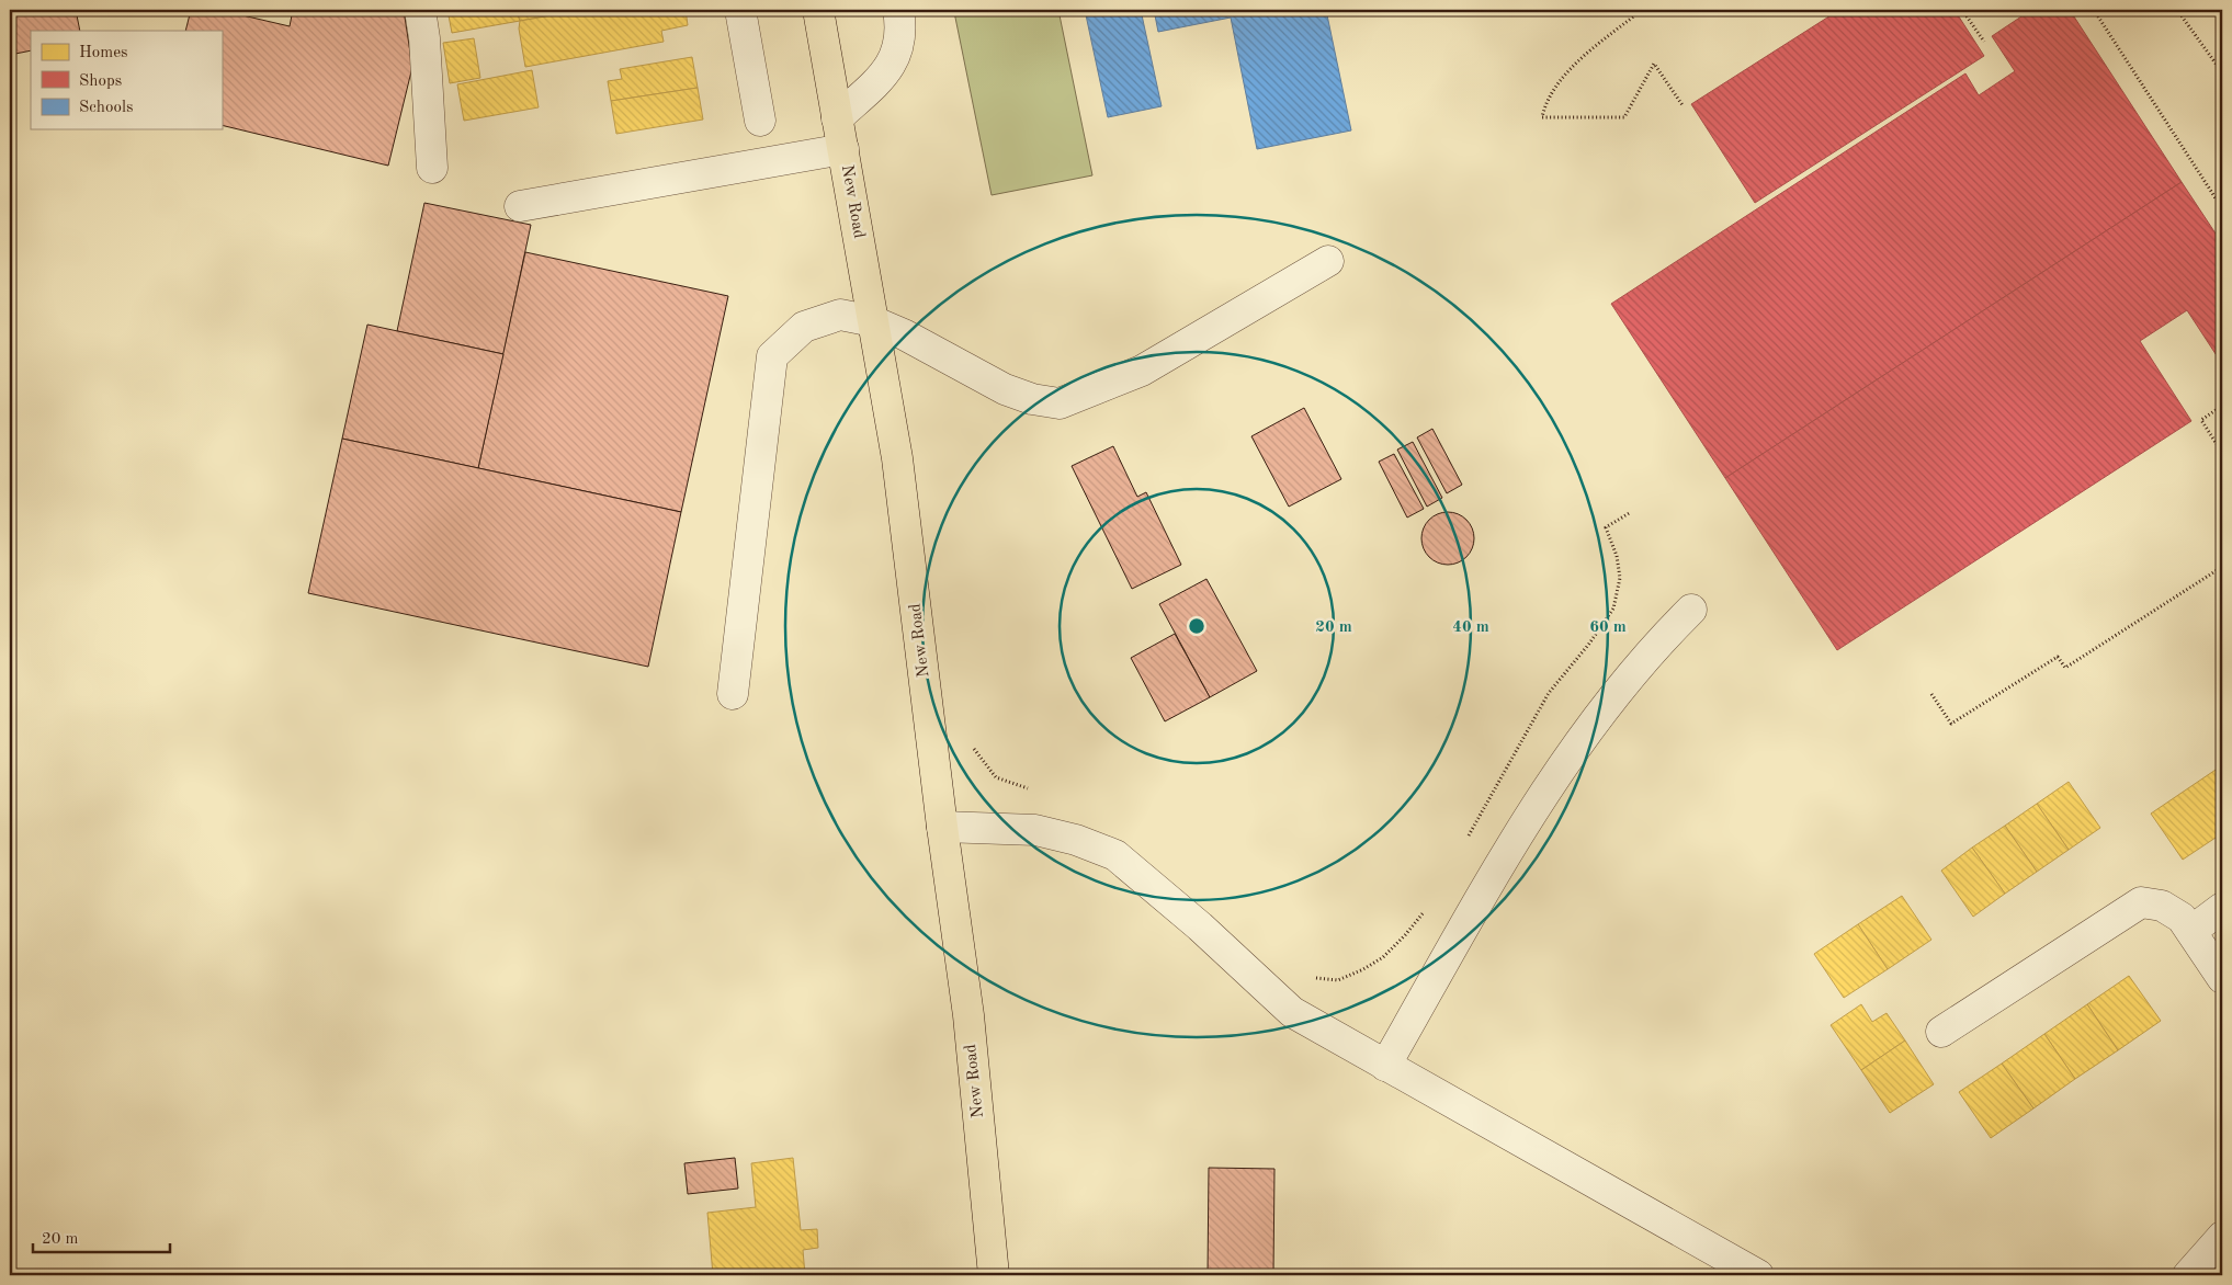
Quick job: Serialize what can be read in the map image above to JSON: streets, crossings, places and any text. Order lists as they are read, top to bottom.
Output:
{
  "streets": {
    "main road": ["New Road"]
  },
  "legend": ["Homes", "Shops", "Schools"],
  "scale_bar": "20 m",
  "rings": ["20 m", "40 m", "60 m"]
}
